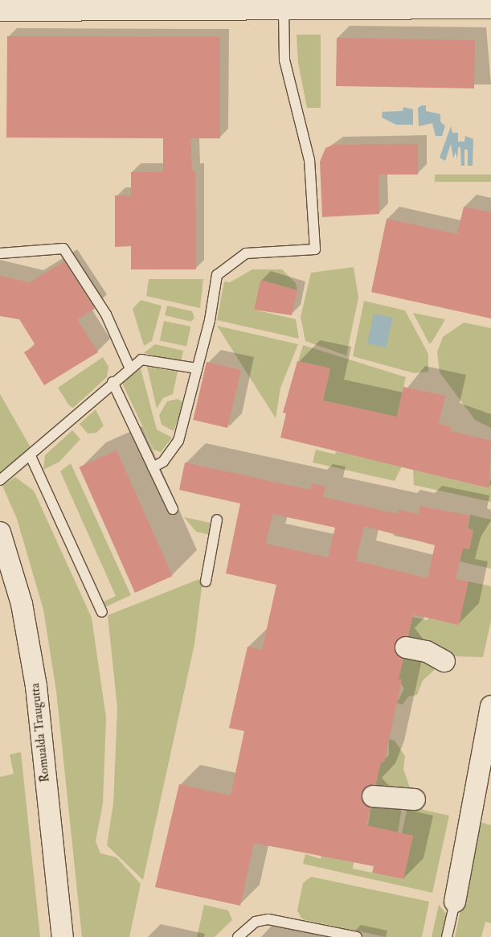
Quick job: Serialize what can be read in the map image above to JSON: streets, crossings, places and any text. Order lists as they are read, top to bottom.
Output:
{
  "streets": {
    "street": ["Romualda Traugutta"]
  }
}
